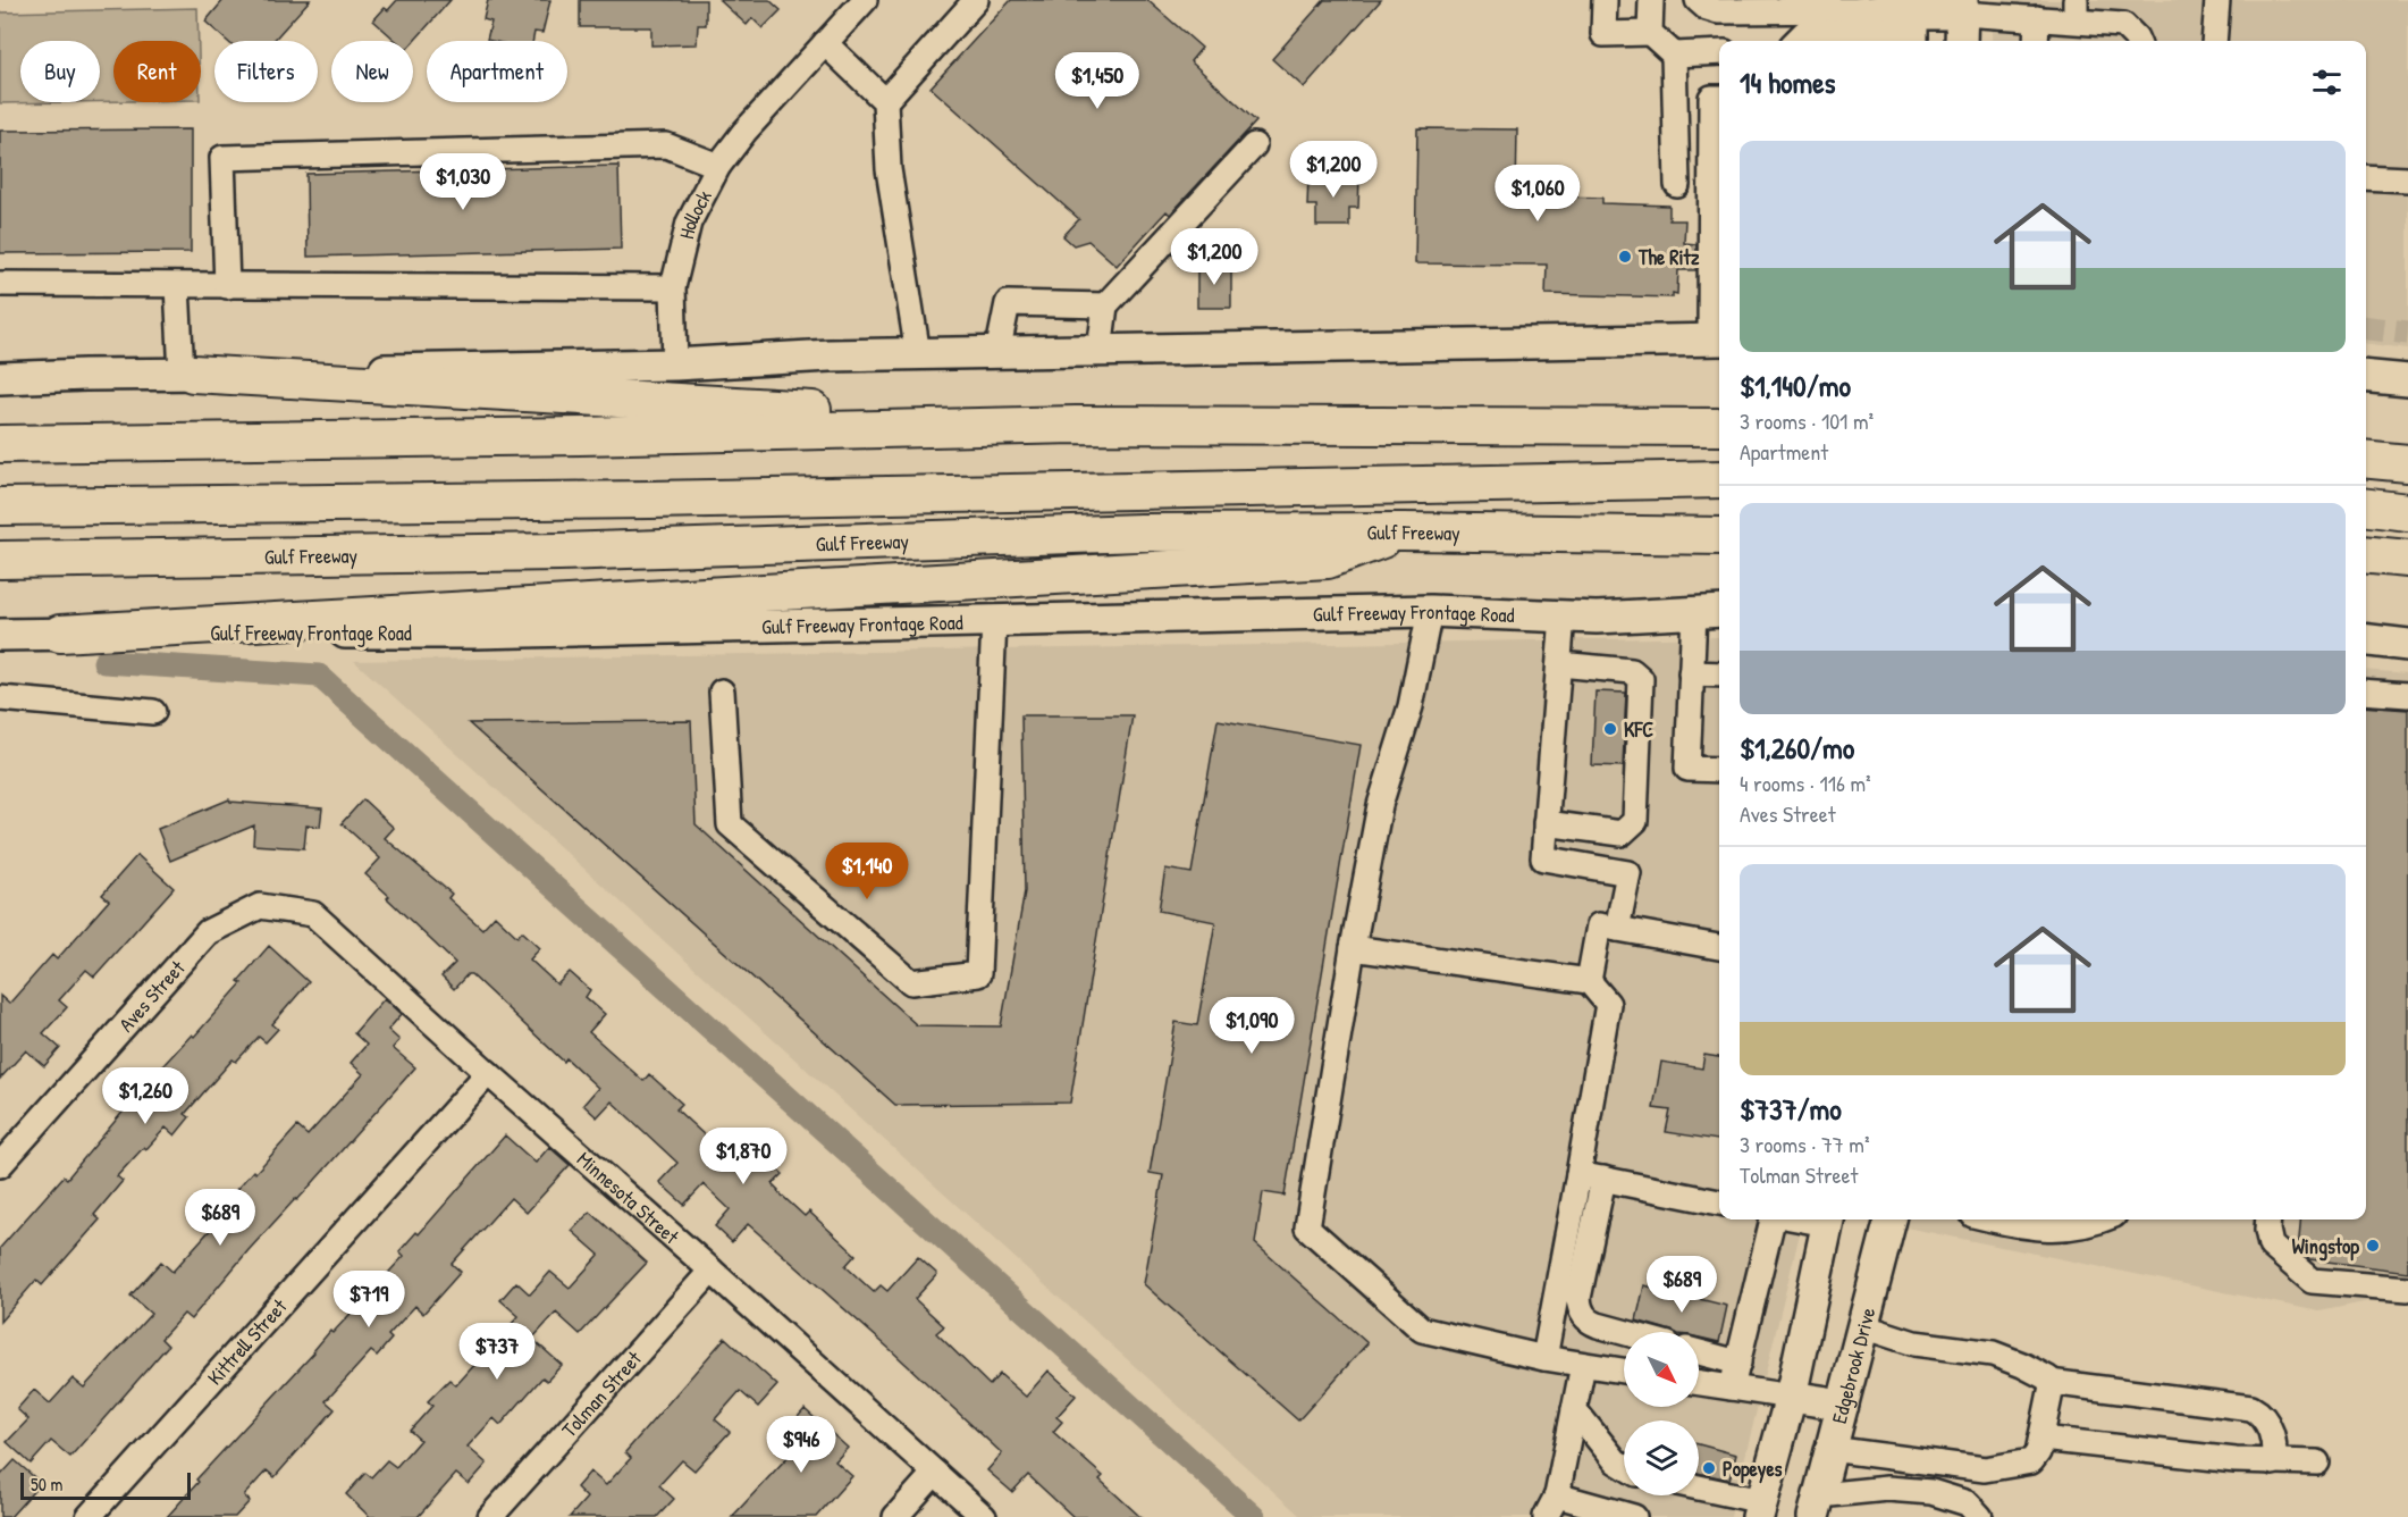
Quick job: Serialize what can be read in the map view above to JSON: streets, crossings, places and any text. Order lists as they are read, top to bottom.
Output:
{
  "streets": {
    "highway": ["Gulf Freeway"],
    "main road": ["Gulf Freeway Frontage Road", "Edgebrook Drive"],
    "street": [
      "Hollock",
      "Aves Street",
      "Minnesota Street",
      "Kittrell Street",
      "Tolman Street"
    ]
  },
  "crossings": [
    ["Aves Street", "Minnesota Street"],
    ["Minnesota Street", "Kittrell Street"],
    ["Minnesota Street", "Tolman Street"]
  ],
  "places": [
    "The Ritz",
    "KFC",
    "Wingstop",
    "Popeyes"
  ],
  "scale_bar": "50 m",
  "north": "bottom right",
  "page": {
    "chip": [
      "Buy",
      "Rent",
      "Filters",
      "New",
      "Apartment"
    ],
    "heading": "14 homes",
    "price": [
      "$1,450",
      "$1,200",
      "$1,030",
      "$1,060",
      "$1,200",
      "$1,140",
      "$1,090",
      "$1,260",
      "$1,870",
      "$689",
      "$689",
      "$719",
      "$737",
      "$946"
    ],
    "list": [
      {
        "name": "$1,140/mo",
        "note": "3 rooms · 101 m² · Apartment"
      },
      {
        "name": "$1,260/mo",
        "note": "4 rooms · 116 m² · Aves Street"
      },
      {
        "name": "$737/mo",
        "note": "3 rooms · 77 m² · Tolman Street"
      }
    ],
    "scale": "50 m"
  }
}
